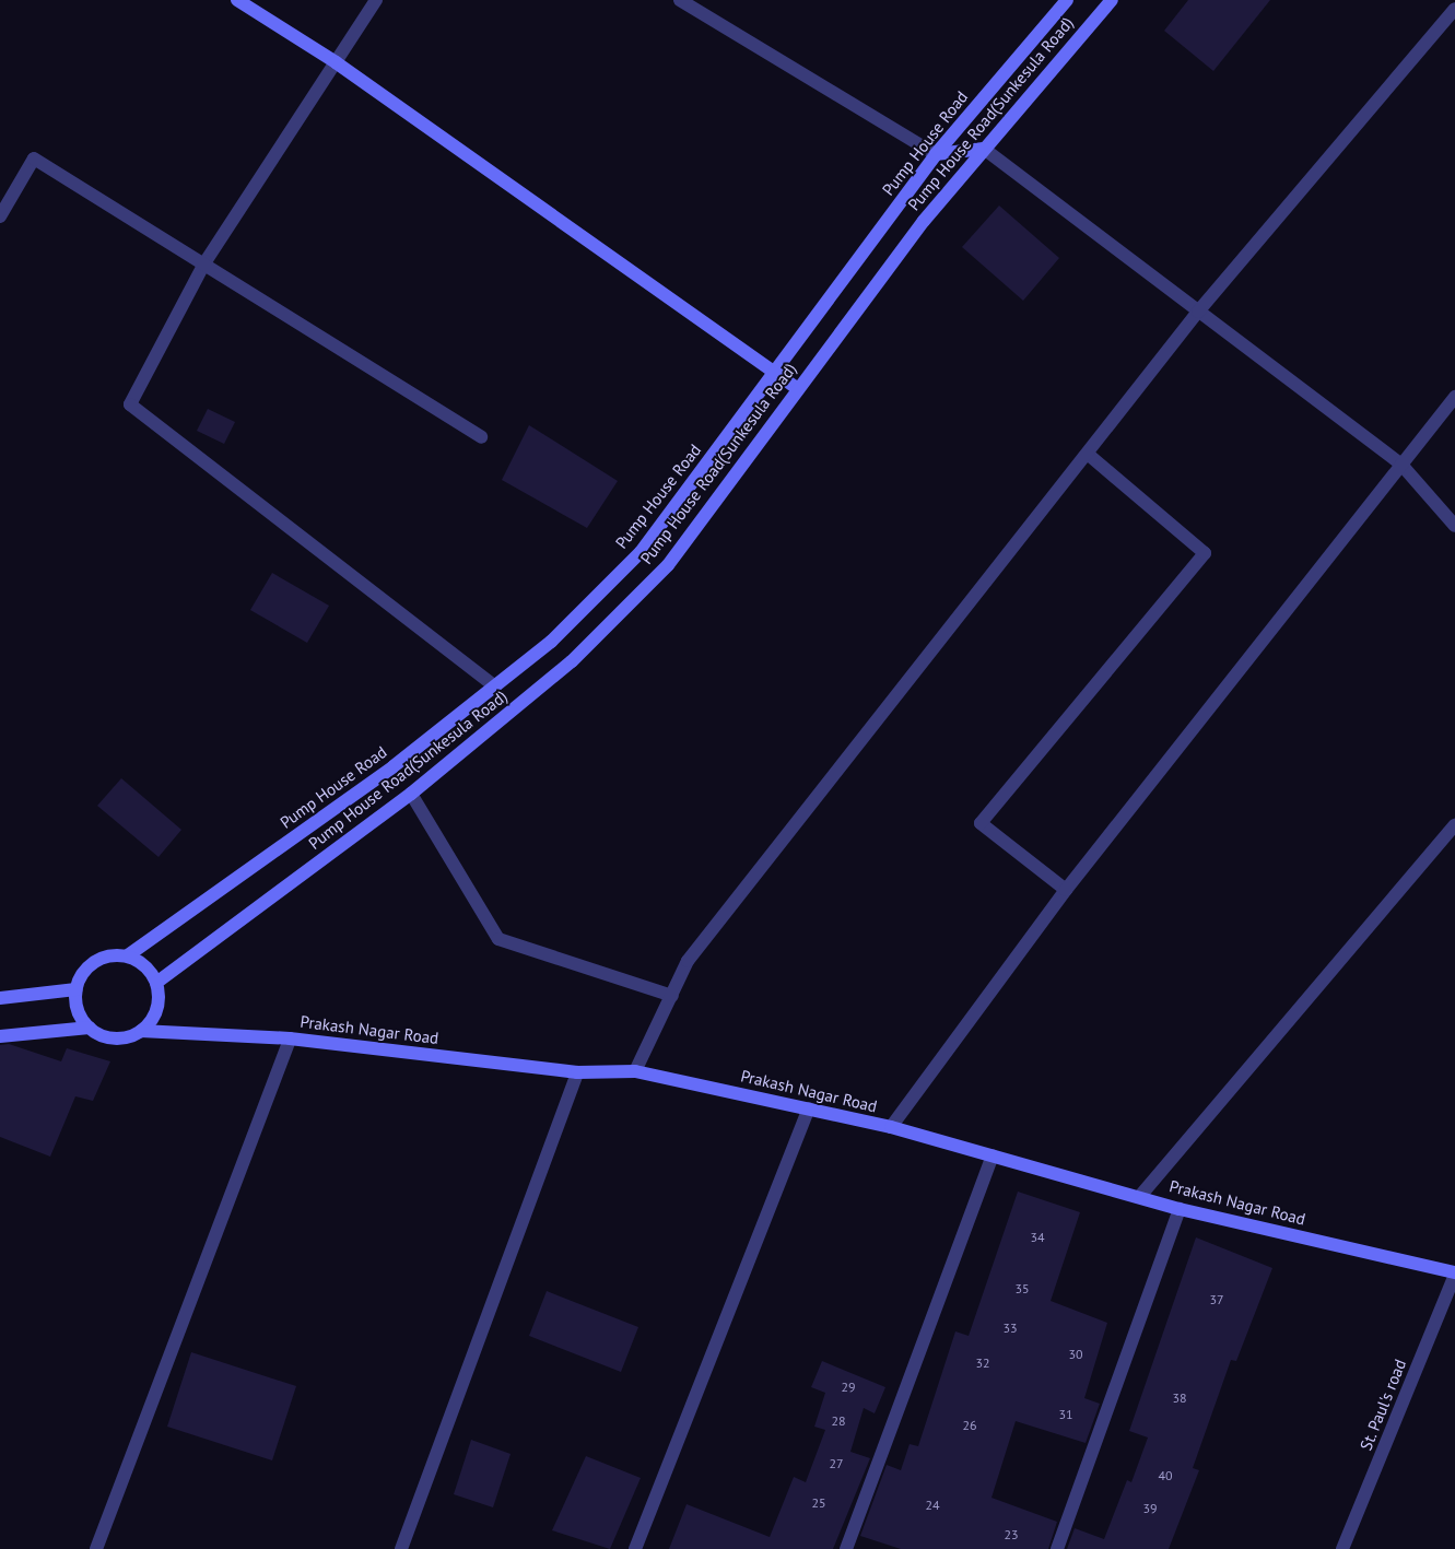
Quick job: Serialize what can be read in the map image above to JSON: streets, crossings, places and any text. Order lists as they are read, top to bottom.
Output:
{
  "streets": {
    "main road": ["Pump House Road(Sunkesula Road)", "Pump House Road", "Prakash Nagar Road"],
    "street": ["St. Paul's road"]
  },
  "crossings": [
    ["Pump House Road(Sunkesula Road)", "Pump House Road"],
    ["Pump House Road(Sunkesula Road)", "Prakash Nagar Road"],
    ["Pump House Road", "Prakash Nagar Road"],
    ["Prakash Nagar Road", "St. Paul's road"]
  ],
  "house_numbers": [
    "34",
    "35",
    "37",
    "33",
    "30",
    "32",
    "29",
    "38",
    "31",
    "28",
    "26",
    "27",
    "40",
    "25",
    "24",
    "39",
    "23"
  ]
}
